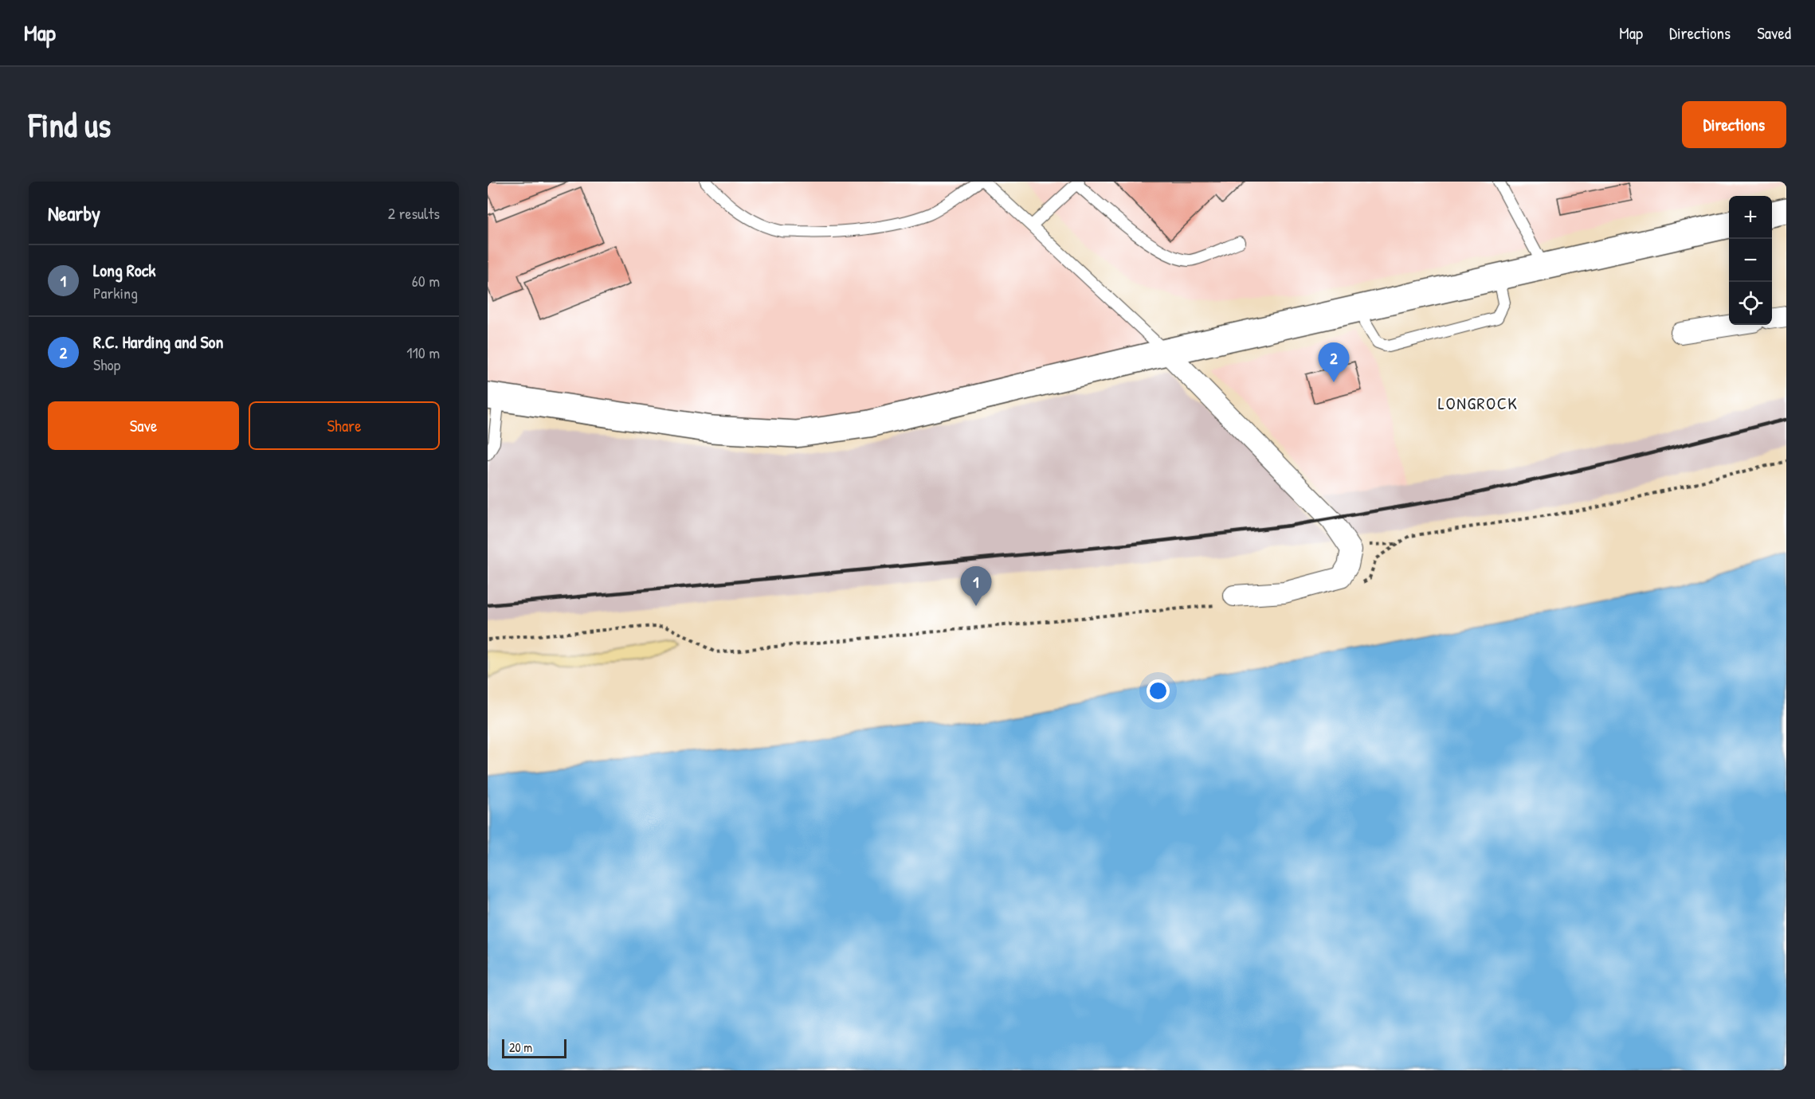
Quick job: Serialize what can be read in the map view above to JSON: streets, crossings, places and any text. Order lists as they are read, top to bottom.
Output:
{
  "districts": ["LONGROCK"],
  "scale_bar": "20 m",
  "page": {
    "header": "Map",
    "nav": ["Map", "Directions", "Saved"],
    "buttons": [
      "Directions",
      ["Save", "Share"]
    ],
    "title": "Find us",
    "heading": ["Nearby", "2 results"],
    "map_buttons": ["+", "−"],
    "list": [
      {
        "mark": "1",
        "name": "Long Rock",
        "note": "Parking",
        "value": "60 m"
      },
      {
        "mark": "2",
        "name": "R.C. Harding and Son",
        "note": "Shop",
        "value": "110 m"
      }
    ],
    "pins": ["2", "1"],
    "scale": "20 m"
  }
}
